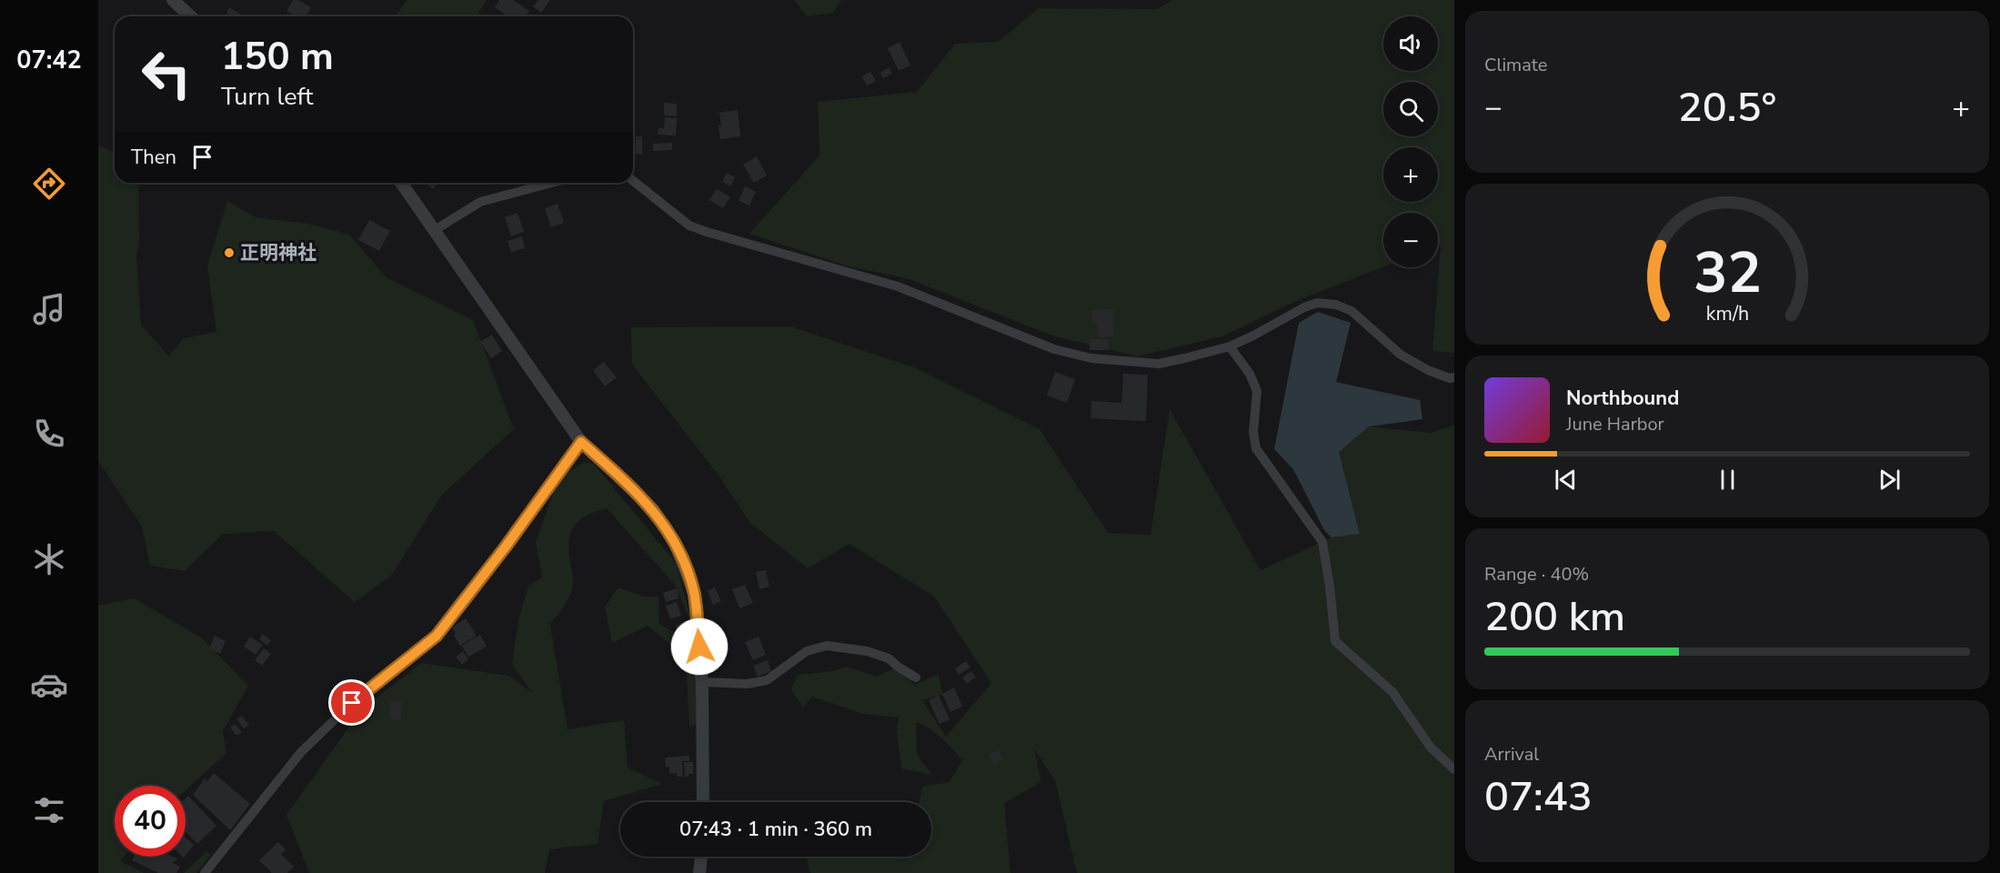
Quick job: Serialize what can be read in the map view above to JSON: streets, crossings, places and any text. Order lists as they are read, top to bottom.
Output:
{
  "places": ["正明神社"],
  "page": {
    "tabs": "07:42",
    "tile": [
      "Climate",
      ["Range · 40%", "200 km"],
      ["Arrival", "07:43"]
    ],
    "map_buttons": ["+", "−"],
    "turn": ["150 m", "Turn left"],
    "heat": ["−", "20.5°", "+"],
    "then": "Then",
    "song": ["Northbound", "June Harbor"],
    "limit": "40",
    "trip": "07:43 · 1 min · 360 m",
    "gauge": ["32", "km/h"]
  }
}
